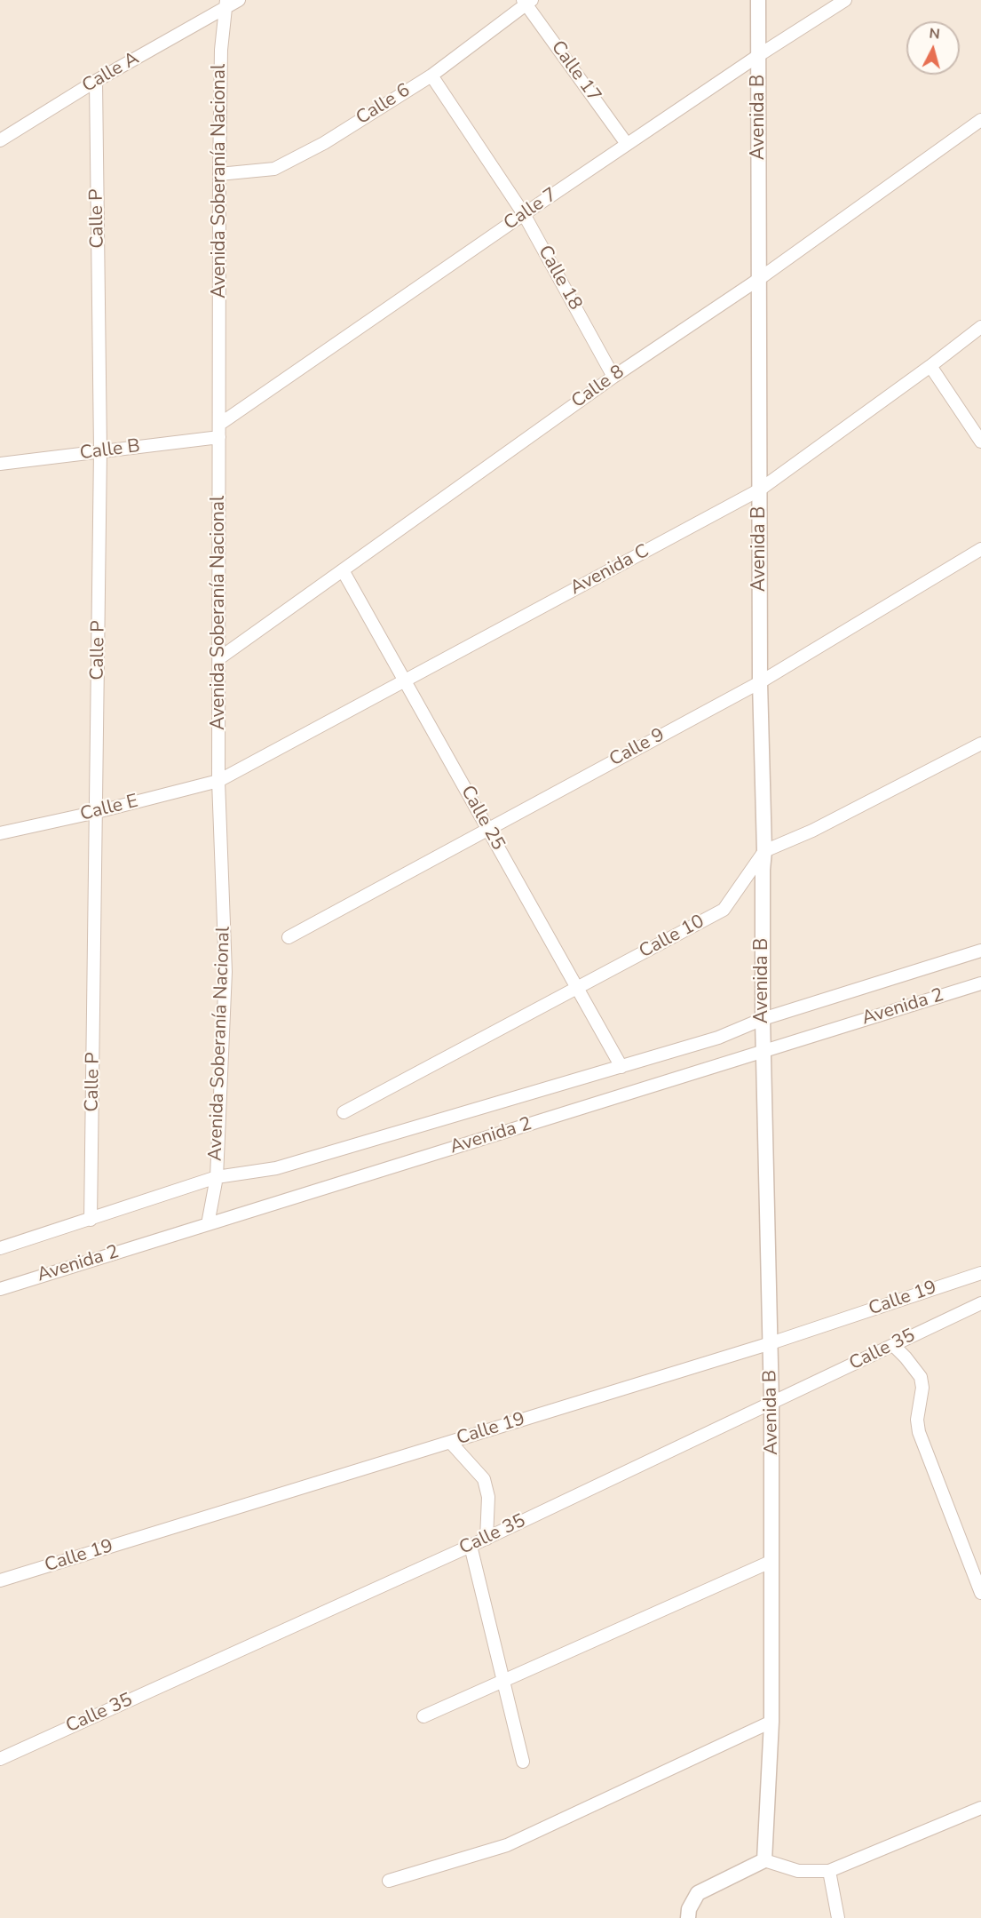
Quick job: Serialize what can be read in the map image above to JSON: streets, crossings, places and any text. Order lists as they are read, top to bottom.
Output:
{
  "streets": {
    "street": [
      "Calle 17",
      "Calle A",
      "Calle 6",
      "Avenida B",
      "Avenida Soberanía Nacional",
      "Calle 7",
      "Calle P",
      "Calle 18",
      "Calle 8",
      "Calle B",
      "Avenida C",
      "Calle 9",
      "Calle E",
      "Calle 25",
      "Calle 10",
      "Avenida 2",
      "Calle 19",
      "Calle 35"
    ]
  },
  "crossings": [
    ["Calle 17", "Calle 6"],
    ["Calle 17", "Calle 7"],
    ["Calle A", "Avenida Soberanía Nacional"],
    ["Calle A", "Calle P"],
    ["Calle 6", "Avenida Soberanía Nacional"],
    ["Calle 6", "Calle 18"],
    ["Avenida B", "Calle 7"],
    ["Avenida B", "Calle 8"],
    ["Avenida B", "Avenida C"],
    ["Avenida B", "Calle 9"],
    ["Avenida B", "Calle 10"],
    ["Avenida B", "Avenida 2"],
    ["Avenida B", "Calle 19"],
    ["Avenida B", "Calle 35"],
    ["Avenida Soberanía Nacional", "Calle 7"],
    ["Avenida Soberanía Nacional", "Calle 8"],
    ["Avenida Soberanía Nacional", "Calle B"],
    ["Avenida Soberanía Nacional", "Avenida C"],
    ["Avenida Soberanía Nacional", "Calle E"],
    ["Avenida Soberanía Nacional", "Avenida 2"],
    ["Calle 7", "Calle 18"],
    ["Calle P", "Calle B"],
    ["Calle P", "Calle E"],
    ["Calle P", "Avenida 2"],
    ["Calle 18", "Calle 8"],
    ["Calle 8", "Calle 25"],
    ["Avenida C", "Calle E"],
    ["Avenida C", "Calle 25"],
    ["Calle 9", "Calle 25"],
    ["Calle 25", "Calle 10"],
    ["Calle 25", "Avenida 2"]
  ],
  "north": "top"
}
